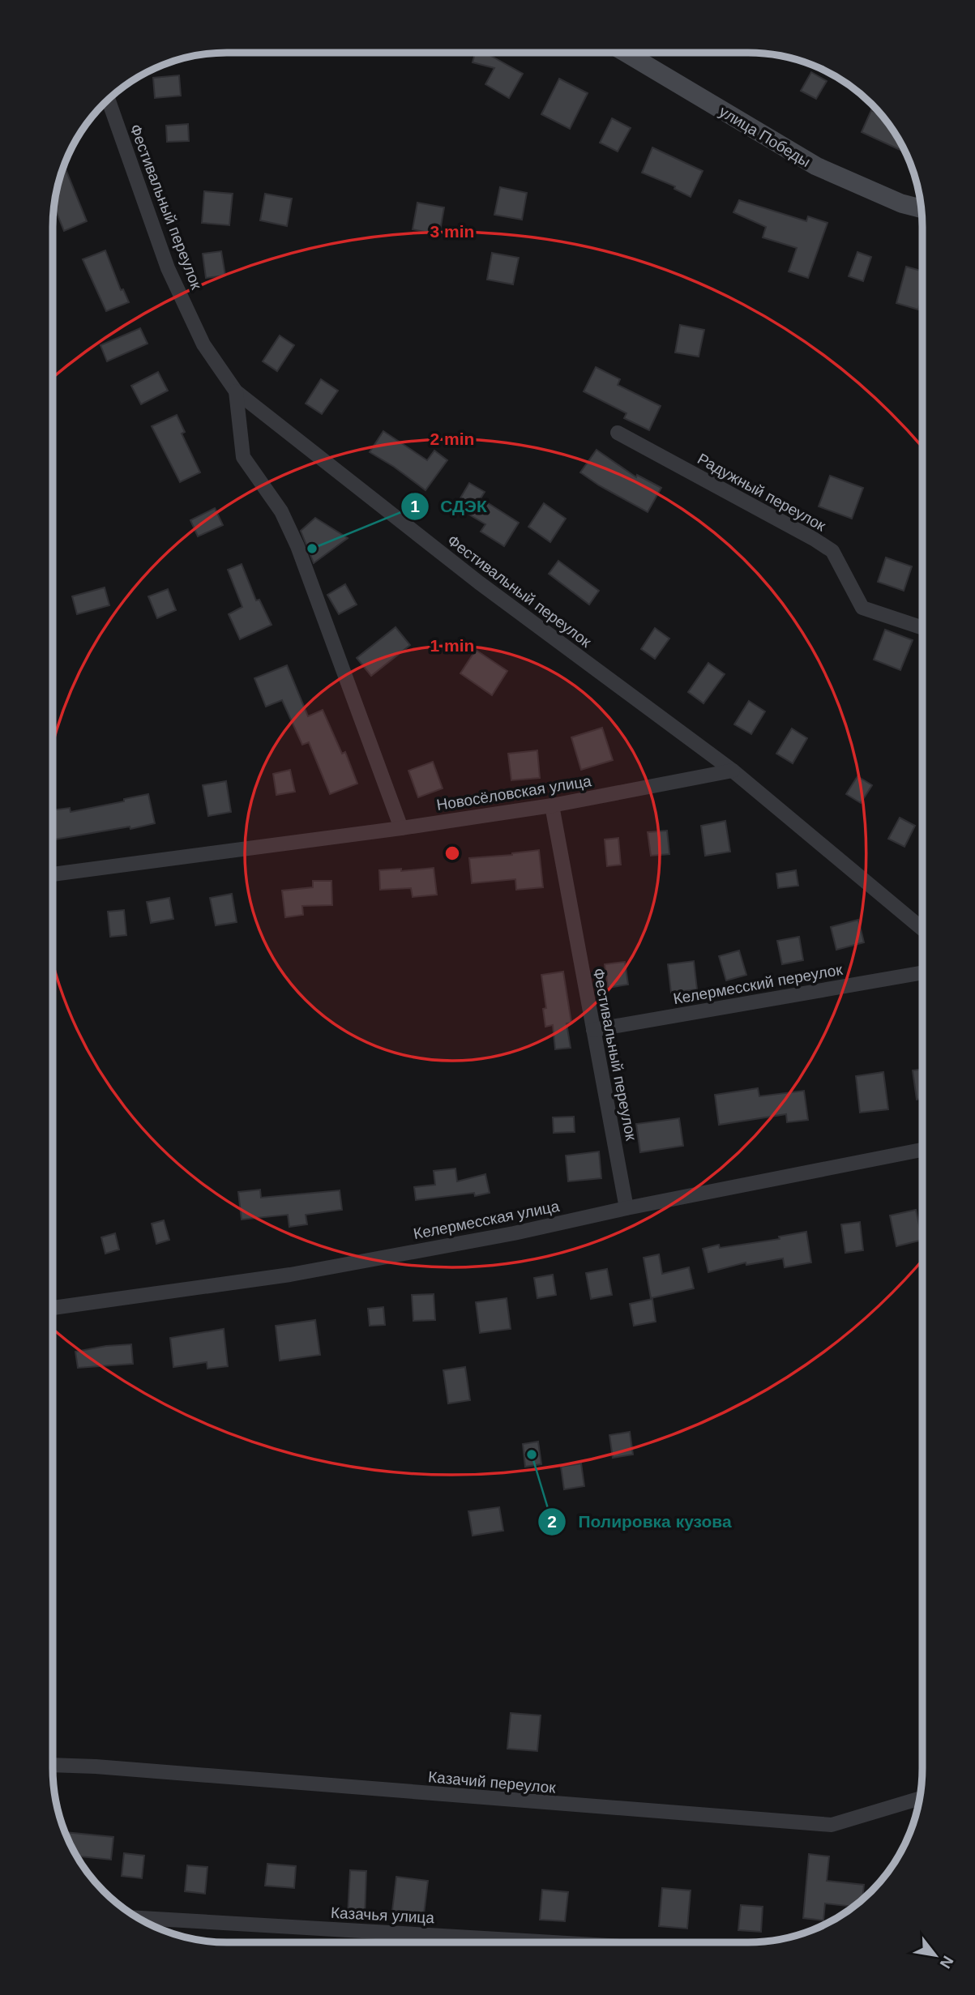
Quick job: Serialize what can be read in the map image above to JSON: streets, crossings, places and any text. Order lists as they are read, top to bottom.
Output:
{
  "streets": {
    "street": [
      "улица Победы",
      "Фестивальный переулок",
      "Радужный переулок",
      "Новосёловская улица",
      "Келермесский переулок",
      "Келермесская улица",
      "Казачий переулок",
      "Казачья улица"
    ]
  },
  "crossings": [
    ["Фестивальный переулок", "Новосёловская улица"],
    ["Фестивальный переулок", "Келермесский переулок"],
    ["Фестивальный переулок", "Келермесская улица"]
  ],
  "places": ["СДЭК", "Полировка кузова"],
  "north": "bottom right",
  "rings": ["3 min", "2 min", "1 min"]
}
